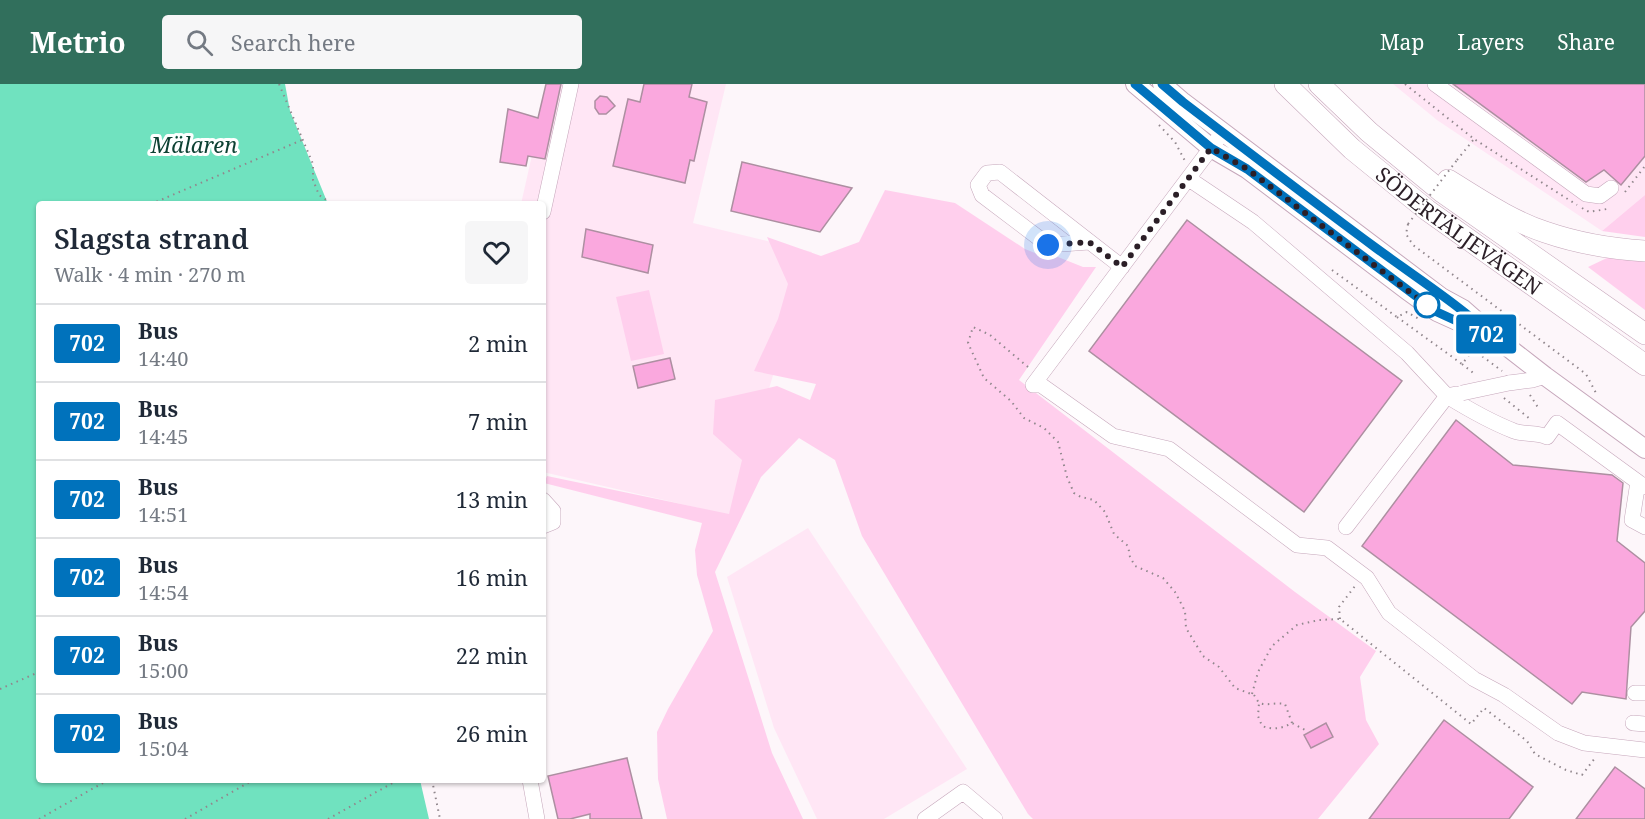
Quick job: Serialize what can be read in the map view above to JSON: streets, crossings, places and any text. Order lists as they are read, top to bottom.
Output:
{
  "streets": {
    "highway": ["SÖDERTÄLJEVÄGEN"]
  },
  "water": ["Mälaren"],
  "lines": ["bus line 702"],
  "page": {
    "header": "Metrio",
    "search": "Search here",
    "nav": ["Map", "Layers", "Share"],
    "on_map": "702",
    "heading": ["Slagsta strand", "Walk · 4 min · 270 m"],
    "list": [
      {
        "mark": "702",
        "name": "Bus",
        "note": "14:40",
        "value": "2 min"
      },
      {
        "mark": "702",
        "name": "Bus",
        "note": "14:45",
        "value": "7 min"
      },
      {
        "mark": "702",
        "name": "Bus",
        "note": "14:51",
        "value": "13 min"
      },
      {
        "mark": "702",
        "name": "Bus",
        "note": "14:54",
        "value": "16 min"
      },
      {
        "mark": "702",
        "name": "Bus",
        "note": "15:00",
        "value": "22 min"
      },
      {
        "mark": "702",
        "name": "Bus",
        "note": "15:04",
        "value": "26 min"
      }
    ]
  }
}
